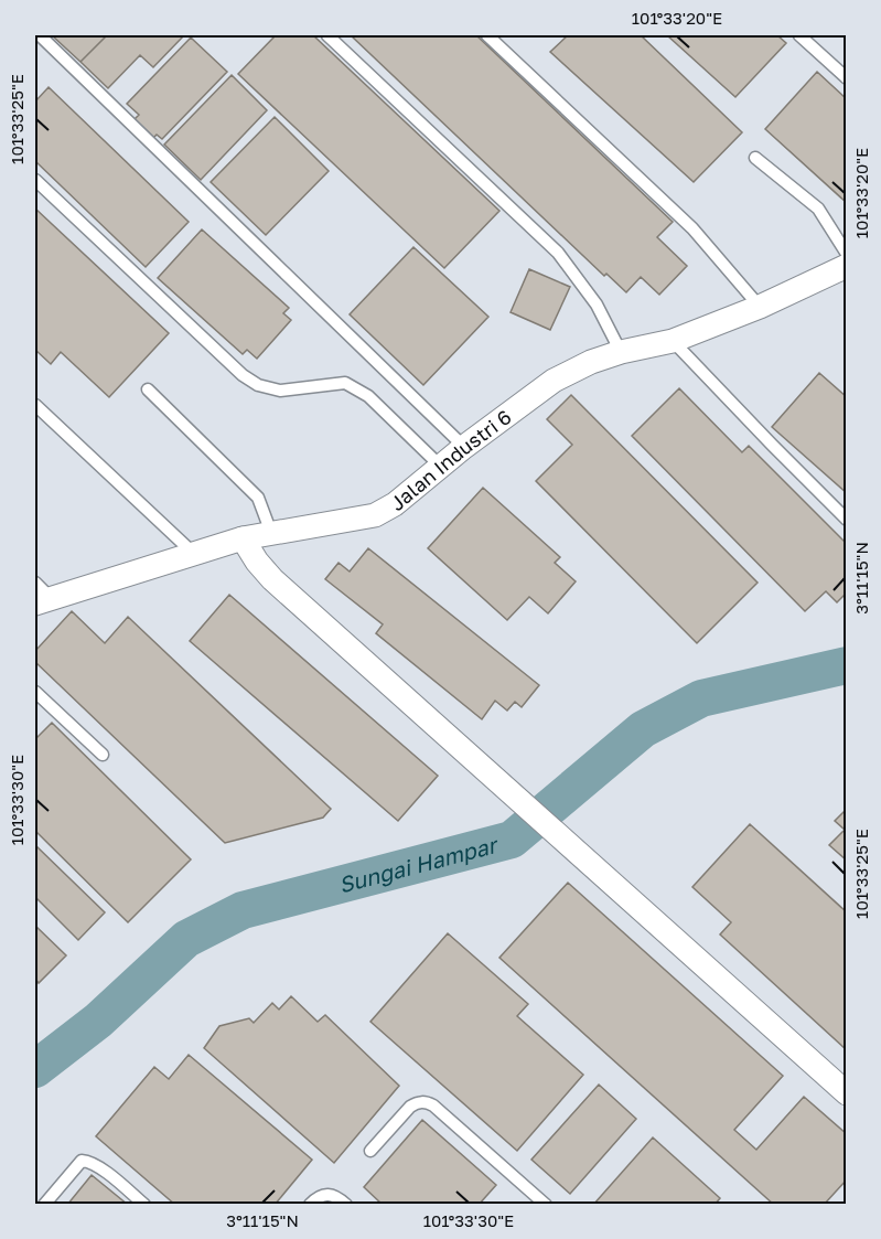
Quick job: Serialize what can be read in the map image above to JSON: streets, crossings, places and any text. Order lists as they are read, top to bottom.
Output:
{
  "streets": {
    "street": ["Jalan Industri 6"]
  },
  "water": ["Sungai Hampar"],
  "coordinates": [
    "101°33'20\"E",
    "101°33'25\"E",
    "3°11'15\"N",
    "101°33'30\"E"
  ]
}
